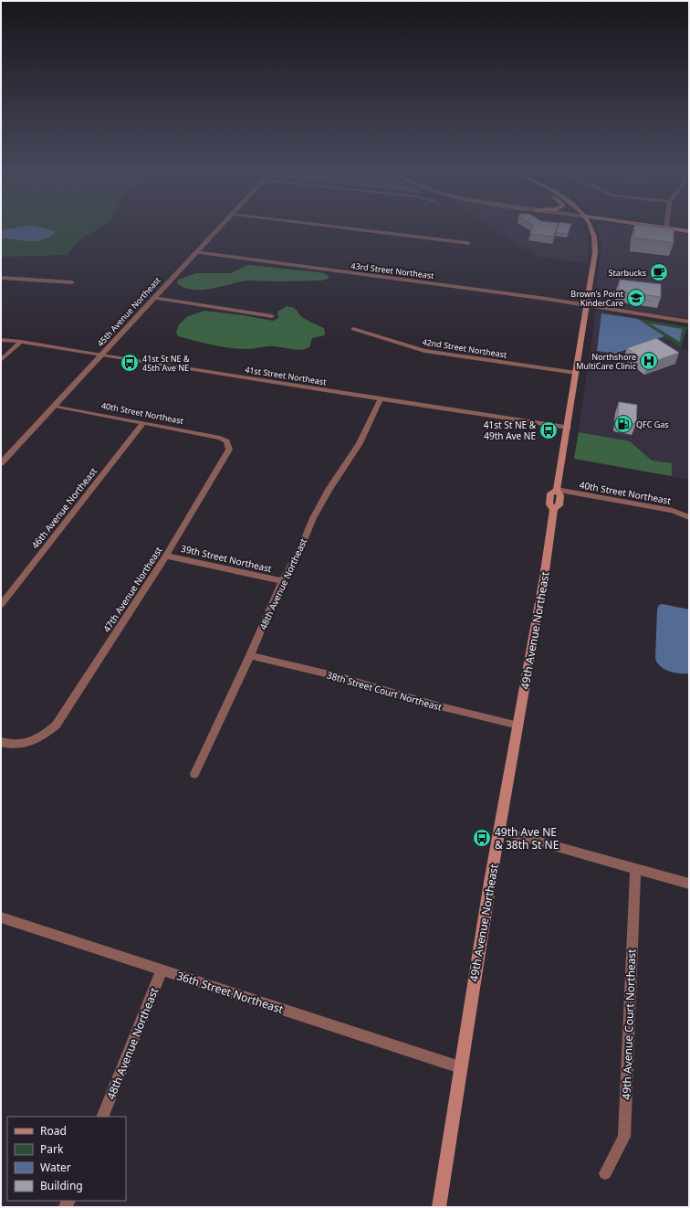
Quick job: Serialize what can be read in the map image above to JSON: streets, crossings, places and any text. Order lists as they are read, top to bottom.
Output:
{
  "streets": {
    "main road": ["49th Avenue Northeast"],
    "street": [
      "43rd Street Northeast",
      "45th Avenue Northeast",
      "42nd Street Northeast",
      "41st Street Northeast",
      "40th Street Northeast",
      "46th Avenue Northeast",
      "39th Street Northeast",
      "48th Avenue Northeast",
      "47th Avenue Northeast",
      "38th Street Court Northeast",
      "36th Street Northeast",
      "49th Avenue Court Northeast"
    ]
  },
  "crossings": [
    ["43rd Street Northeast", "45th Avenue Northeast"],
    ["43rd Street Northeast", "49th Avenue Northeast"],
    ["45th Avenue Northeast", "41st Street Northeast"],
    ["45th Avenue Northeast", "40th Street Northeast"],
    ["42nd Street Northeast", "49th Avenue Northeast"],
    ["41st Street Northeast", "48th Avenue Northeast"],
    ["41st Street Northeast", "49th Avenue Northeast"],
    ["40th Street Northeast", "46th Avenue Northeast"],
    ["40th Street Northeast", "47th Avenue Northeast"],
    ["40th Street Northeast", "49th Avenue Northeast"],
    ["39th Street Northeast", "48th Avenue Northeast"],
    ["39th Street Northeast", "47th Avenue Northeast"],
    ["48th Avenue Northeast", "38th Street Court Northeast"],
    ["48th Avenue Northeast", "36th Street Northeast"],
    ["49th Avenue Northeast", "38th Street Court Northeast"],
    ["49th Avenue Northeast", "36th Street Northeast"]
  ],
  "places": {
    "cafe": ["Starbucks"],
    "school or university": ["Brown's Point KinderCare"],
    "hospital": ["Northshore MultiCare Clinic"],
    "bus stop": ["41st St NE & 45th Ave NE", "41st St NE & 49th Ave NE", "49th Ave NE & 38th St NE"],
    "fuel station": ["QFC Gas"]
  },
  "legend": [
    "Road",
    "Park",
    "Water",
    "Building"
  ]
}
